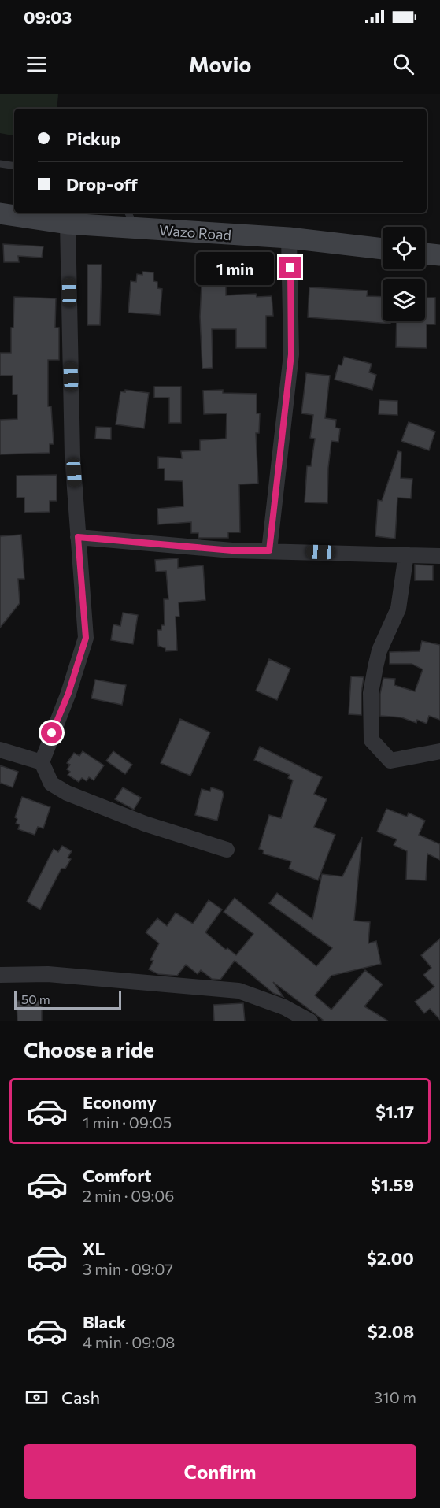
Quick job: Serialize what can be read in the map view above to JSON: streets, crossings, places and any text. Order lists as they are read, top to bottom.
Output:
{
  "streets": {
    "main road": ["Wazo Road"]
  },
  "scale_bar": "50 m",
  "page": {
    "status": "09:03",
    "header": "Movio",
    "banner": ["Pickup", "Drop-off"],
    "bubble": "1 min",
    "scale": "50 m",
    "heading": "Choose a ride",
    "list": [
      {
        "name": "Economy",
        "note": "1 min · 09:05",
        "value": "$1.17"
      },
      {
        "name": "Comfort",
        "note": "2 min · 09:06",
        "value": "$1.59"
      },
      {
        "name": "XL",
        "note": "3 min · 09:07",
        "value": "$2.00"
      },
      {
        "name": "Black",
        "note": "4 min · 09:08",
        "value": "$2.08"
      }
    ],
    "pay": ["Cash", "310 m"],
    "buttons": "Confirm"
  }
}
